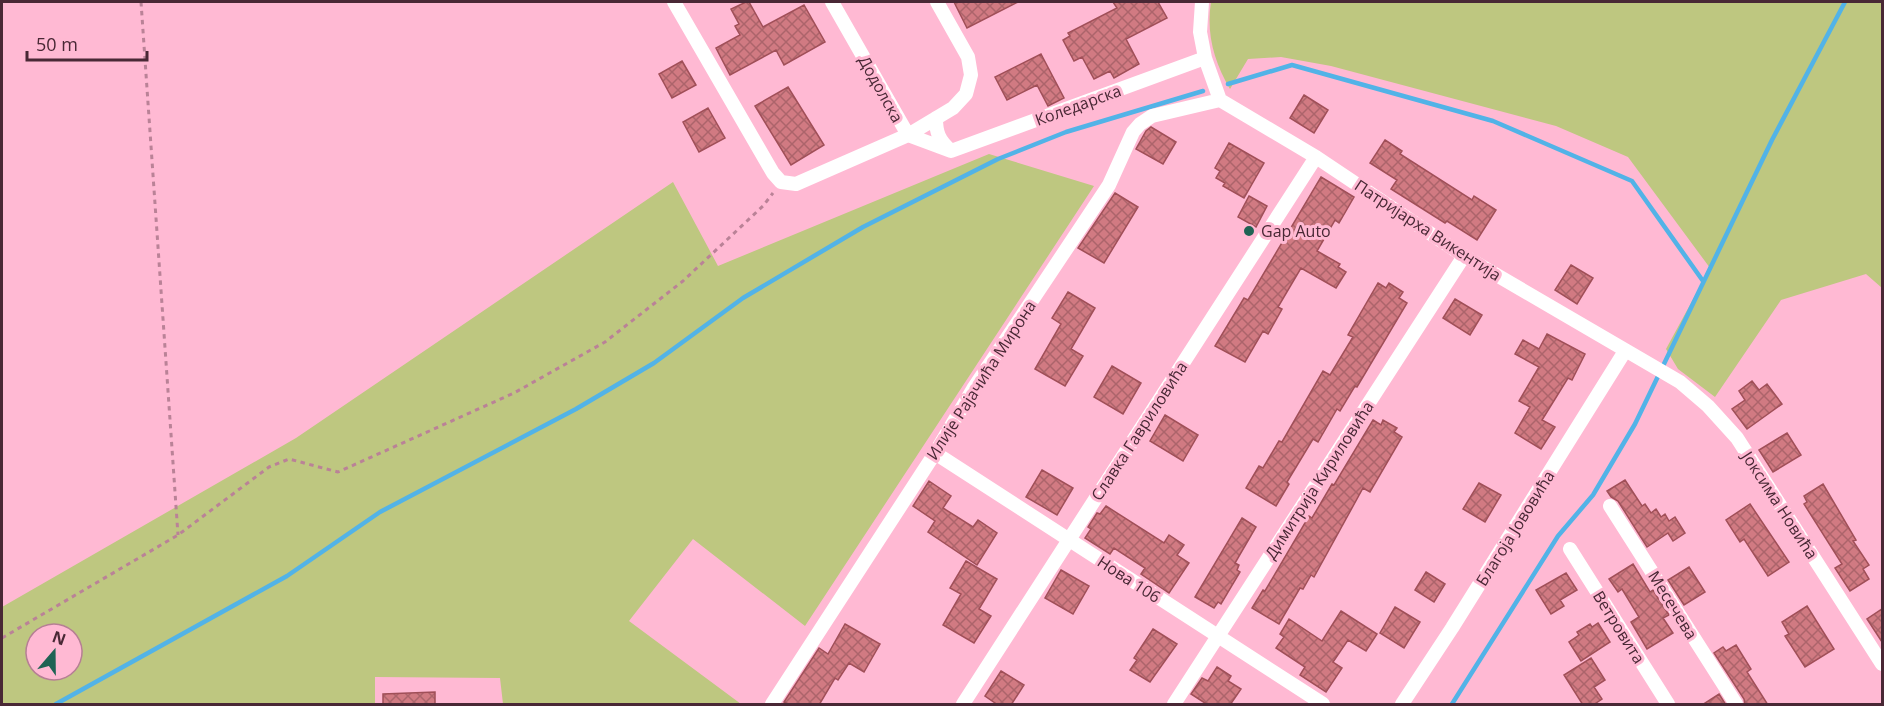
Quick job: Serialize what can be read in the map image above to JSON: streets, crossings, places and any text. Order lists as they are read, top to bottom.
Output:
{
  "streets": {
    "street": [
      "Додолска",
      "Коледарска",
      "Патријарха Викентија",
      "Илије Рајачића Мирона",
      "Славка Гавриловића",
      "Димитрија Кириловића",
      "Јоксима Новића",
      "Благоја Јововића",
      "Нова 106",
      "Месечева",
      "Ветровита"
    ]
  },
  "crossings": [
    ["Додолска", "Коледарска"],
    ["Патријарха Викентија", "Илије Рајачића Мирона"],
    ["Патријарха Викентија", "Славка Гавриловића"],
    ["Патријарха Викентија", "Димитрија Кириловића"],
    ["Патријарха Викентија", "Јоксима Новића"],
    ["Патријарха Викентија", "Благоја Јововића"],
    ["Илије Рајачића Мирона", "Нова 106"],
    ["Славка Гавриловића", "Нова 106"],
    ["Димитрија Кириловића", "Нова 106"]
  ],
  "places": ["Gap Auto"],
  "scale_bar": "50 m",
  "north": "top"
}
